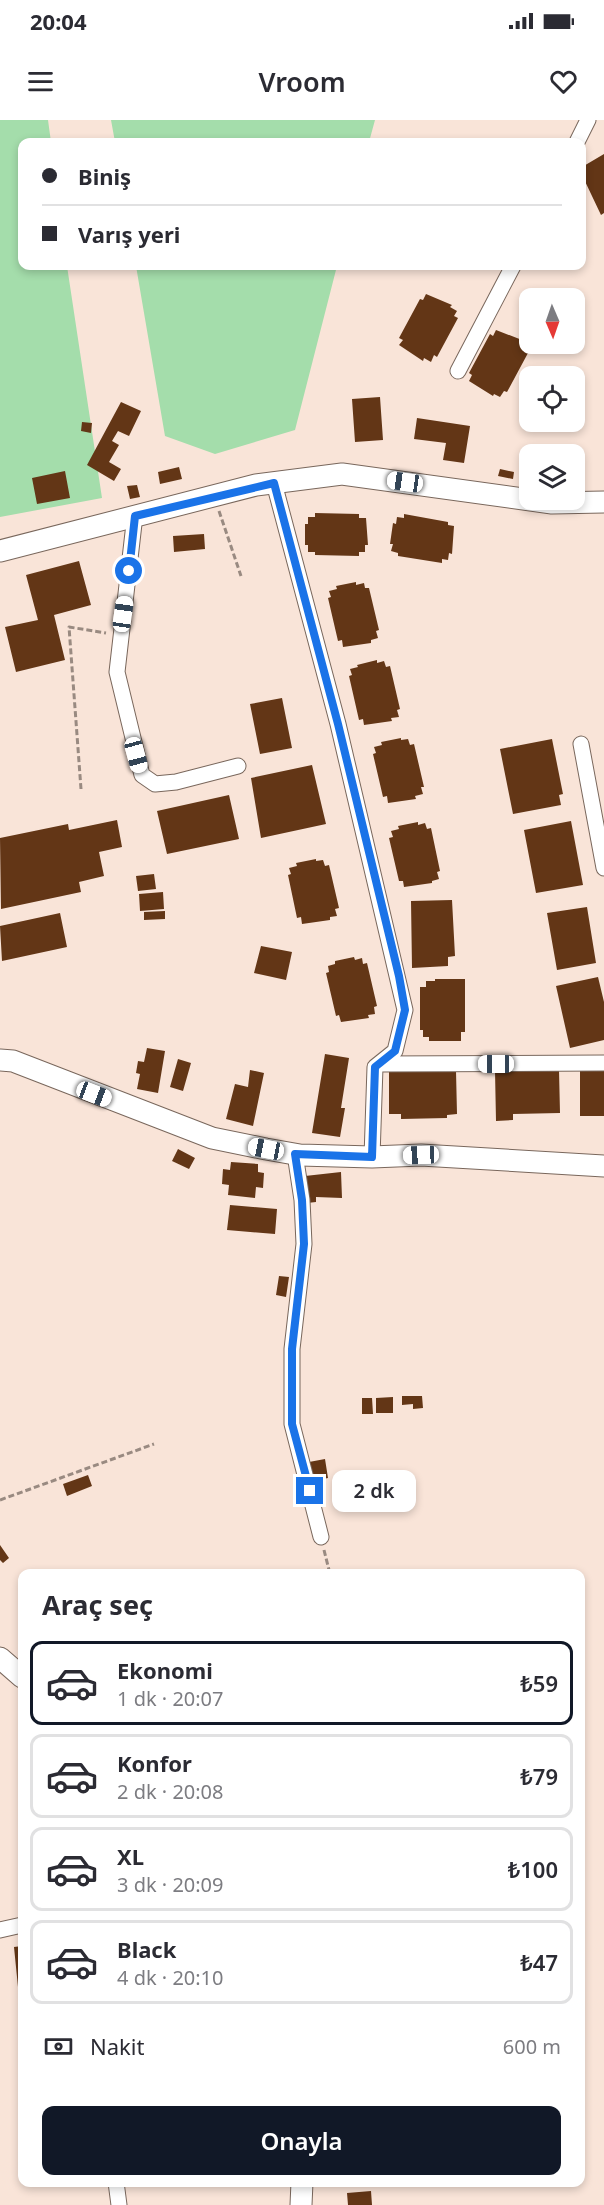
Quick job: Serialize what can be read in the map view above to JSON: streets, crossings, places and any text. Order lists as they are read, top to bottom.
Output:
{
  "north": "bottom",
  "page": {
    "status": "20:04",
    "header": "Vroom",
    "banner": ["Biniş", "Varış yeri"],
    "bubble": "2 dk",
    "heading": "Araç seç",
    "list": [
      {
        "name": "Ekonomi",
        "note": "1 dk · 20:07",
        "value": "₺59"
      },
      {
        "name": "Konfor",
        "note": "2 dk · 20:08",
        "value": "₺79"
      },
      {
        "name": "XL",
        "note": "3 dk · 20:09",
        "value": "₺100"
      },
      {
        "name": "Black",
        "note": "4 dk · 20:10",
        "value": "₺47"
      }
    ],
    "pay": ["Nakit", "600 m"],
    "buttons": "Onayla"
  }
}
